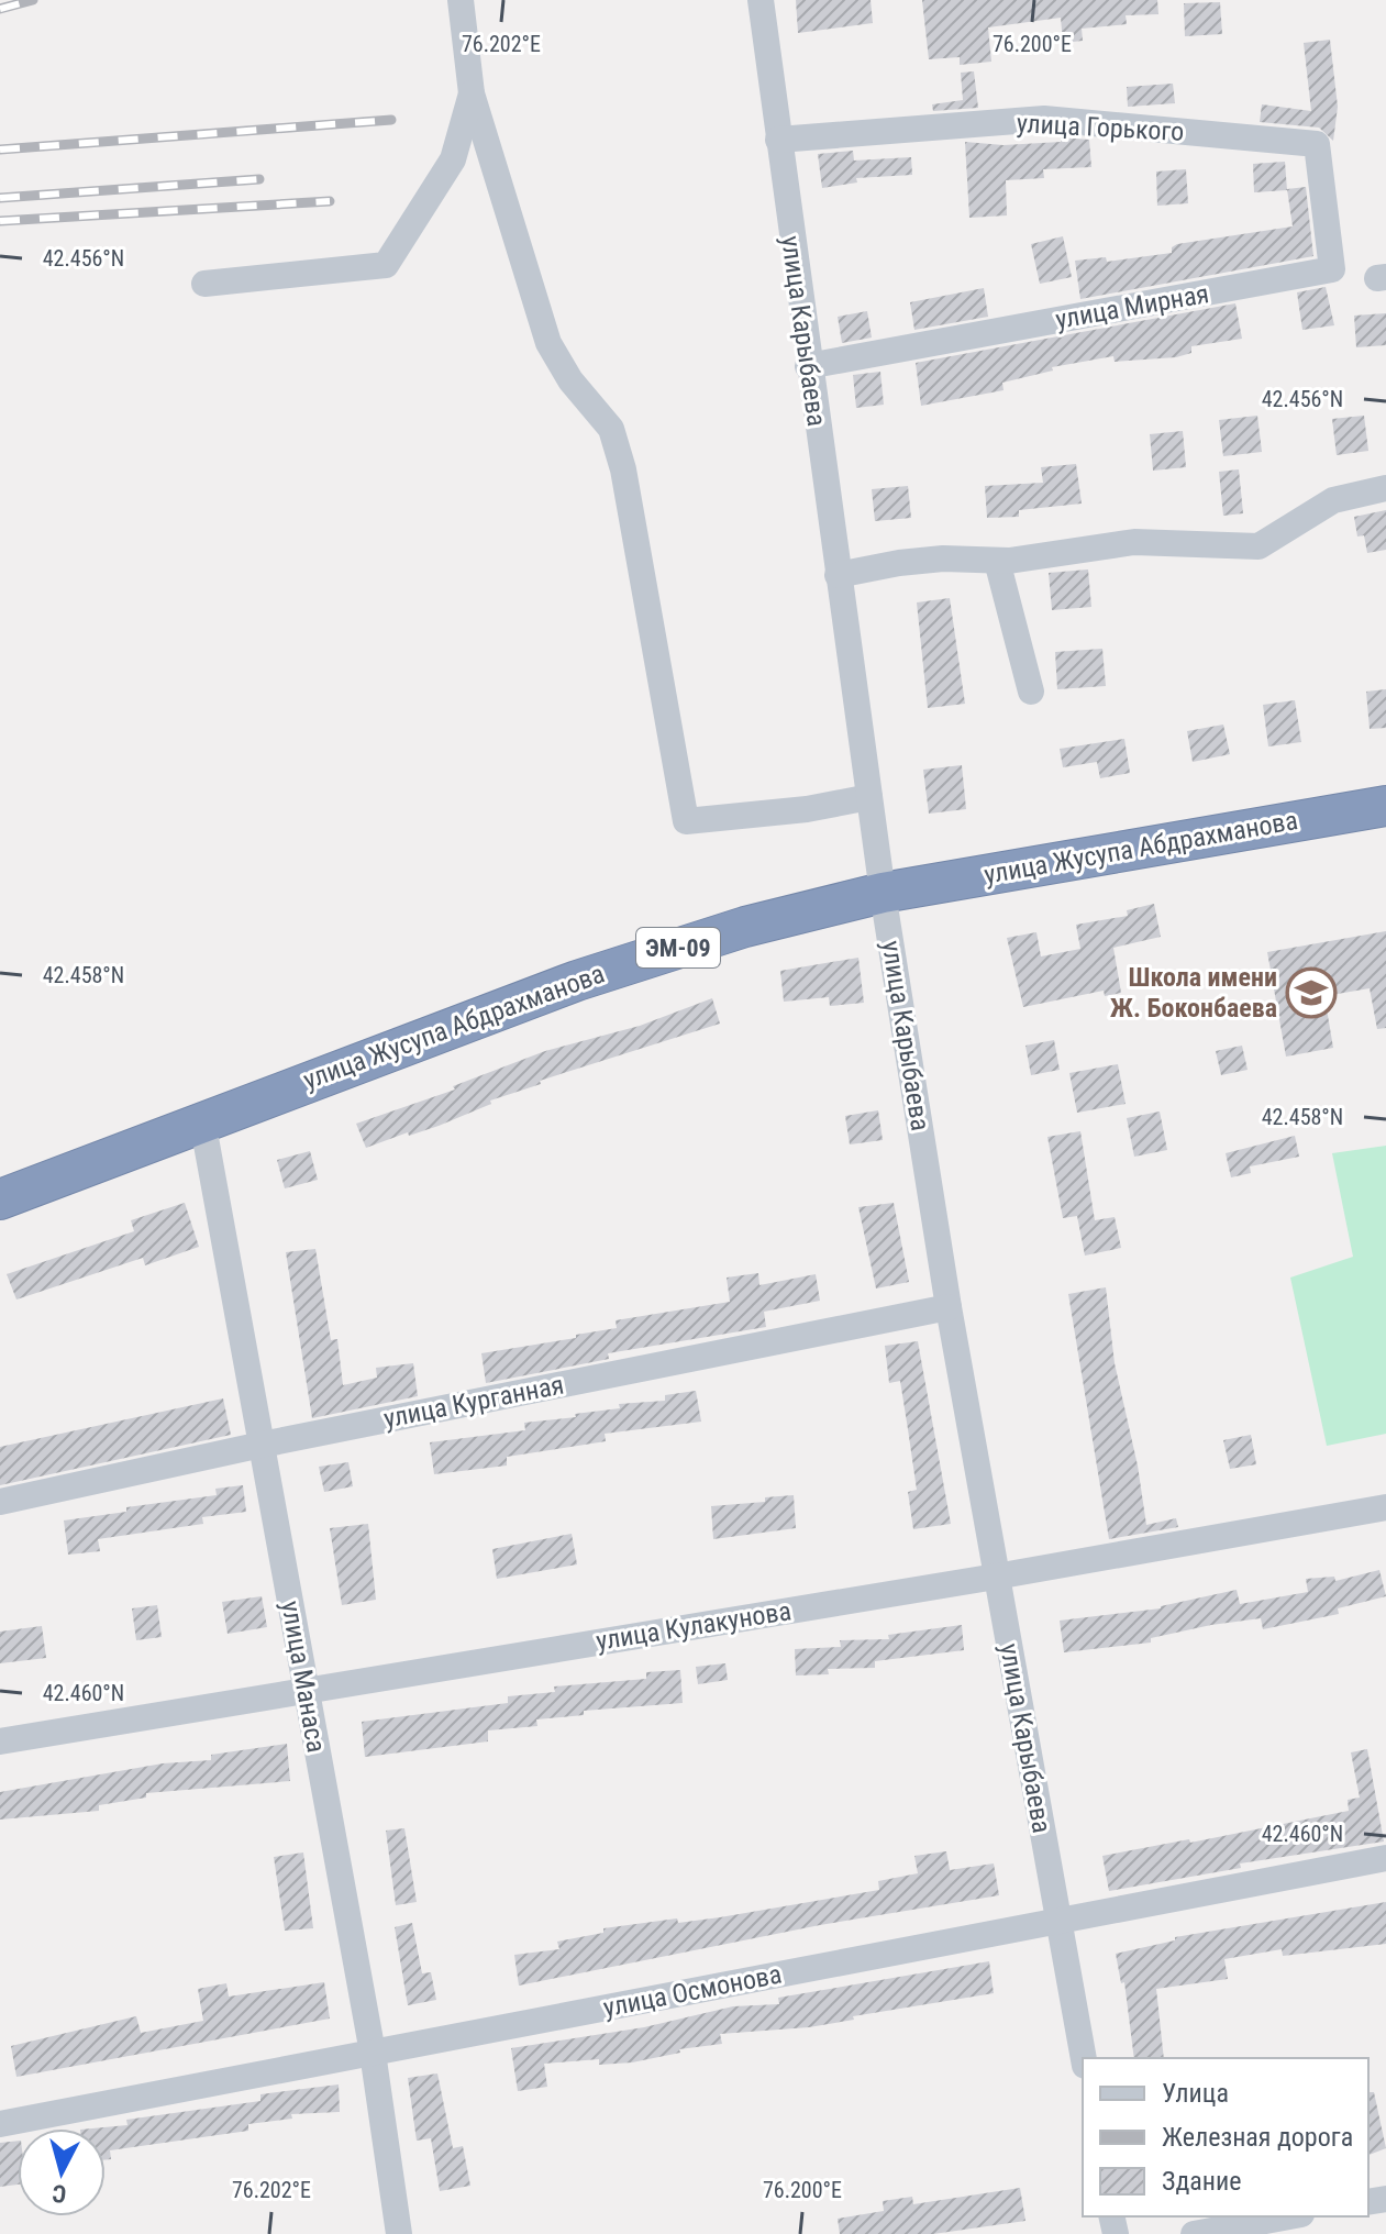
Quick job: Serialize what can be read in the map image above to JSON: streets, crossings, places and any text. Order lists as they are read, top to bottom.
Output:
{
  "streets": {
    "highway": ["улица Жусупа Абдрахманова", "ЭМ-09"],
    "street": [
      "улица Горького",
      "улица Мирная",
      "улица Карыбаева",
      "улица Курганная",
      "улица Кулакунова",
      "улица Манаса",
      "улица Осмонова"
    ]
  },
  "crossings": [
    ["улица Горького", "улица Мирная"],
    ["улица Горького", "улица Карыбаева"],
    ["улица Мирная", "улица Карыбаева"],
    ["улица Карыбаева", "улица Жусупа Абдрахманова"],
    ["улица Карыбаева", "улица Курганная"],
    ["улица Карыбаева", "улица Кулакунова"],
    ["улица Карыбаева", "улица Осмонова"],
    ["улица Жусупа Абдрахманова", "улица Манаса"],
    ["улица Курганная", "улица Манаса"],
    ["улица Кулакунова", "улица Манаса"],
    ["улица Манаса", "улица Осмонова"]
  ],
  "places": {
    "school or university": ["Школа имени Ж. Боконбаева"]
  },
  "legend": ["Улица", "Железная дорога", "Здание"],
  "north": "bottom",
  "coordinates": [
    "76.202°E",
    "76.200°E",
    "42.456°N",
    "42.458°N",
    "42.460°N"
  ]
}
